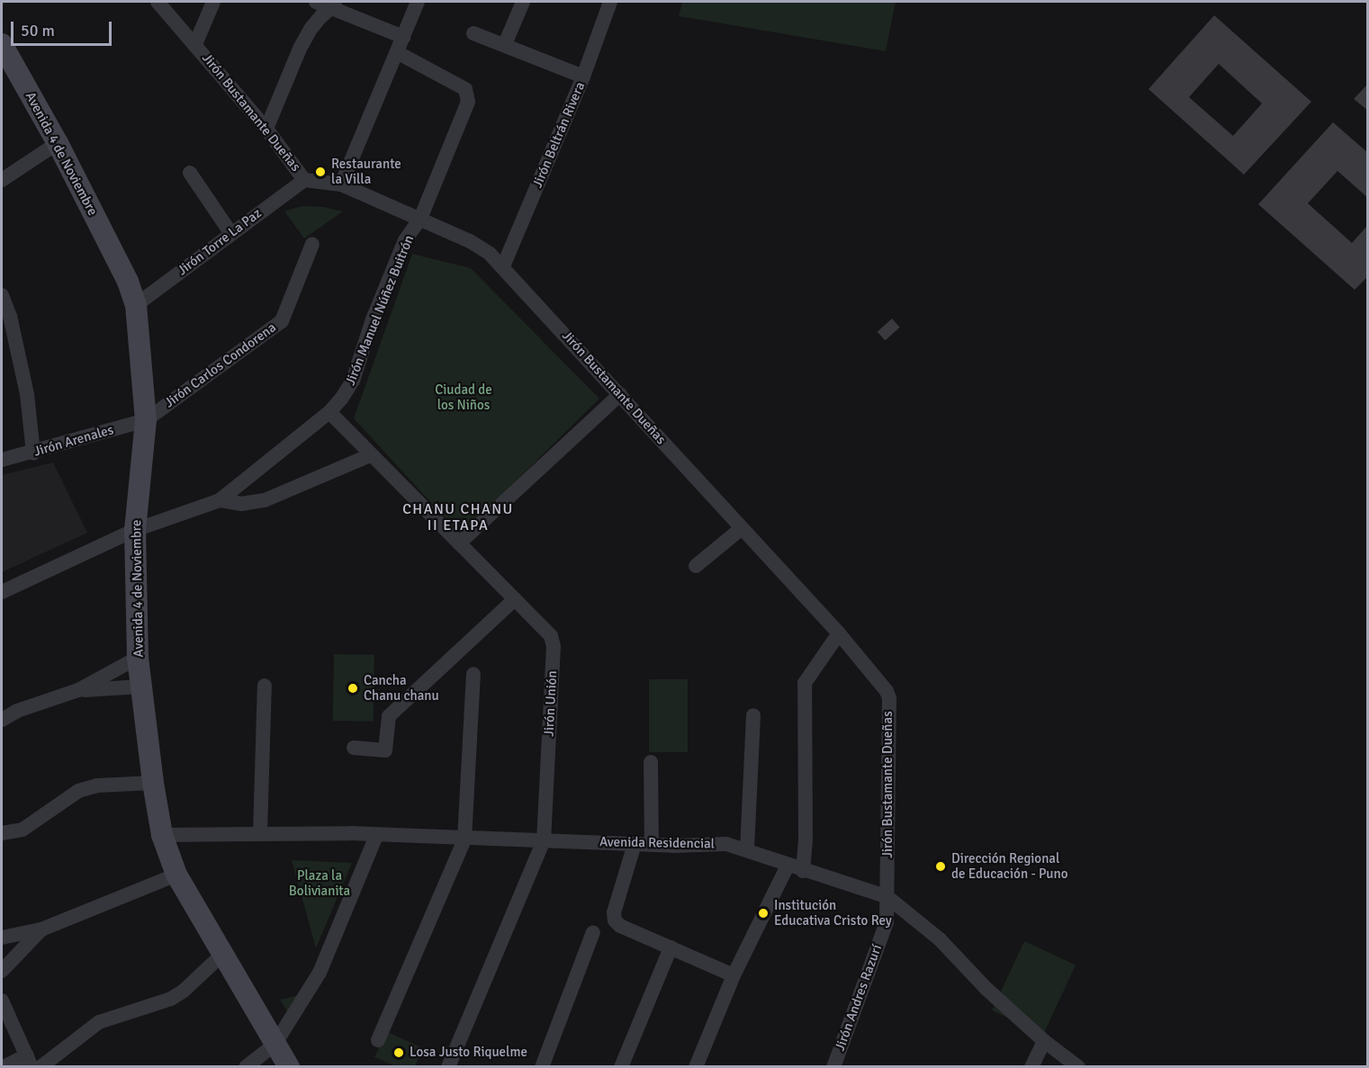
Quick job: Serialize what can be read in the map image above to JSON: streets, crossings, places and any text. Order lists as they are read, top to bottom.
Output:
{
  "streets": {
    "street": [
      "Jirón Bustamante Dueñas",
      "Jirón Beltrán Rivera",
      "Avenida 4 de Noviembre",
      "Jirón Torre La Paz",
      "Jirón Manuel Núñez Buitrón",
      "Jirón Carlos Condorena",
      "Jirón Arenales",
      "Jirón Unión",
      "Avenida Residencial",
      "Jirón Andres Razurí"
    ]
  },
  "crossings": [
    ["Jirón Bustamante Dueñas", "Jirón Beltrán Rivera"],
    ["Jirón Bustamante Dueñas", "Jirón Torre La Paz"],
    ["Jirón Bustamante Dueñas", "Jirón Manuel Núñez Buitrón"],
    ["Jirón Bustamante Dueñas", "Avenida Residencial"],
    ["Jirón Bustamante Dueñas", "Jirón Andres Razurí"],
    ["Avenida 4 de Noviembre", "Jirón Torre La Paz"],
    ["Avenida 4 de Noviembre", "Jirón Manuel Núñez Buitrón"],
    ["Avenida 4 de Noviembre", "Jirón Carlos Condorena"],
    ["Avenida 4 de Noviembre", "Jirón Arenales"],
    ["Avenida 4 de Noviembre", "Avenida Residencial"],
    ["Jirón Manuel Núñez Buitrón", "Jirón Unión"],
    ["Jirón Carlos Condorena", "Jirón Arenales"],
    ["Jirón Unión", "Avenida Residencial"],
    ["Avenida Residencial", "Jirón Andres Razurí"]
  ],
  "districts": ["CHANU CHANU II ETAPA"],
  "parks": ["Ciudad de los Niños", "Plaza la Bolivianita"],
  "places": [
    "Restaurante la Villa",
    "Cancha Chanu chanu",
    "Dirección Regional de Educación - Puno",
    "Institución Educativa Cristo Rey",
    "Losa Justo Riquelme"
  ],
  "scale_bar": "50 m"
}
